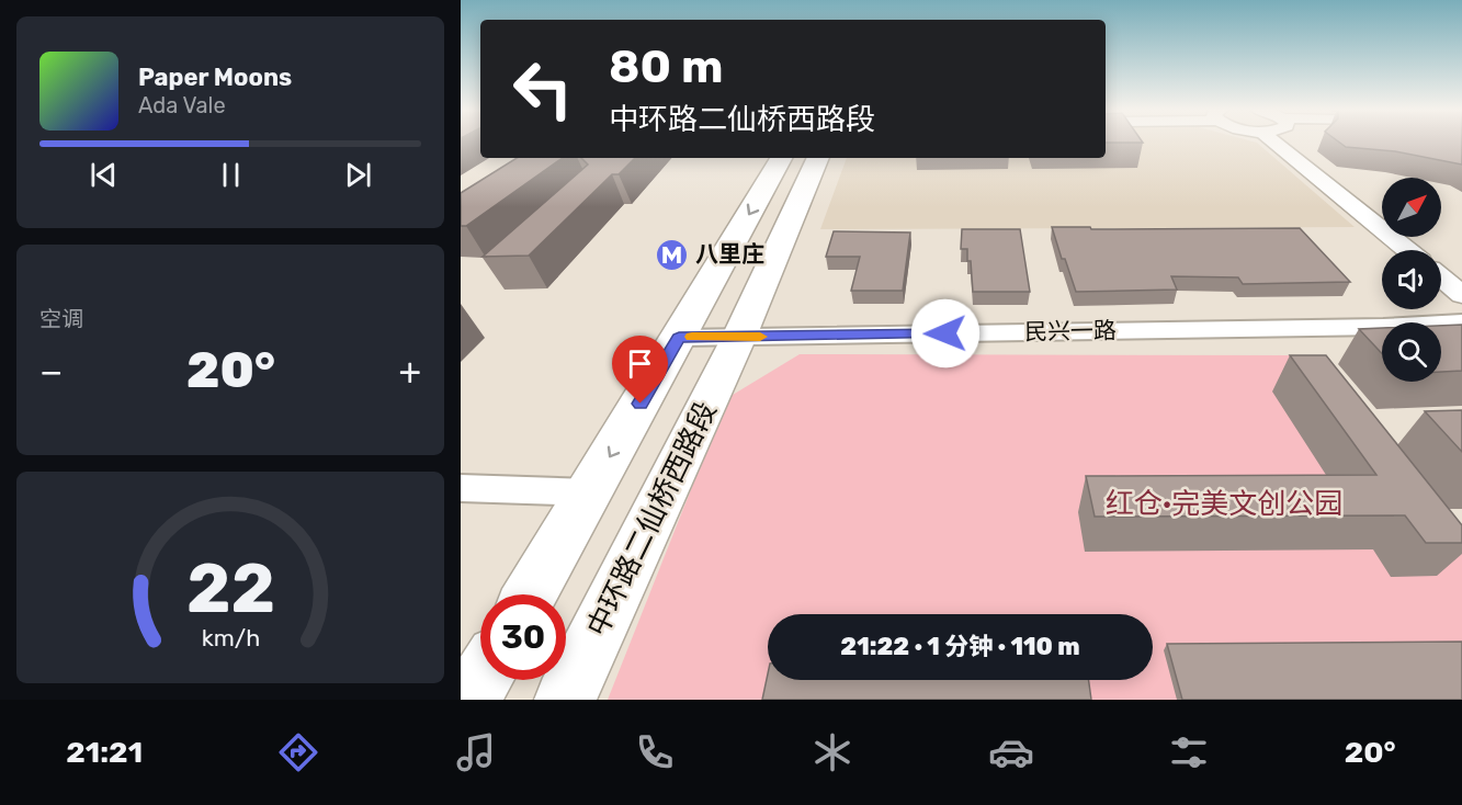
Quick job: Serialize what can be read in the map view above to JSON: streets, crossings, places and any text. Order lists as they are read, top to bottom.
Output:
{
  "streets": {
    "main road": ["中环路二仙桥西路段"],
    "street": ["民兴一路"]
  },
  "crossings": [
    ["民兴一路", "中环路二仙桥西路段"]
  ],
  "parks": ["红仓·完美文创公园"],
  "places": {
    "metro station": ["八里庄"]
  },
  "north": "top right",
  "page": {
    "turn": ["80 m", "中环路二仙桥西路段"],
    "song": ["Paper Moons", "Ada Vale"],
    "tile": "空调",
    "heat": ["−", "20°", "+"],
    "limit": "30",
    "trip": "21:22 · 1 分钟 · 110 m",
    "tabs": ["21:21", "20°"],
    "gauge": ["22", "km/h"]
  }
}
